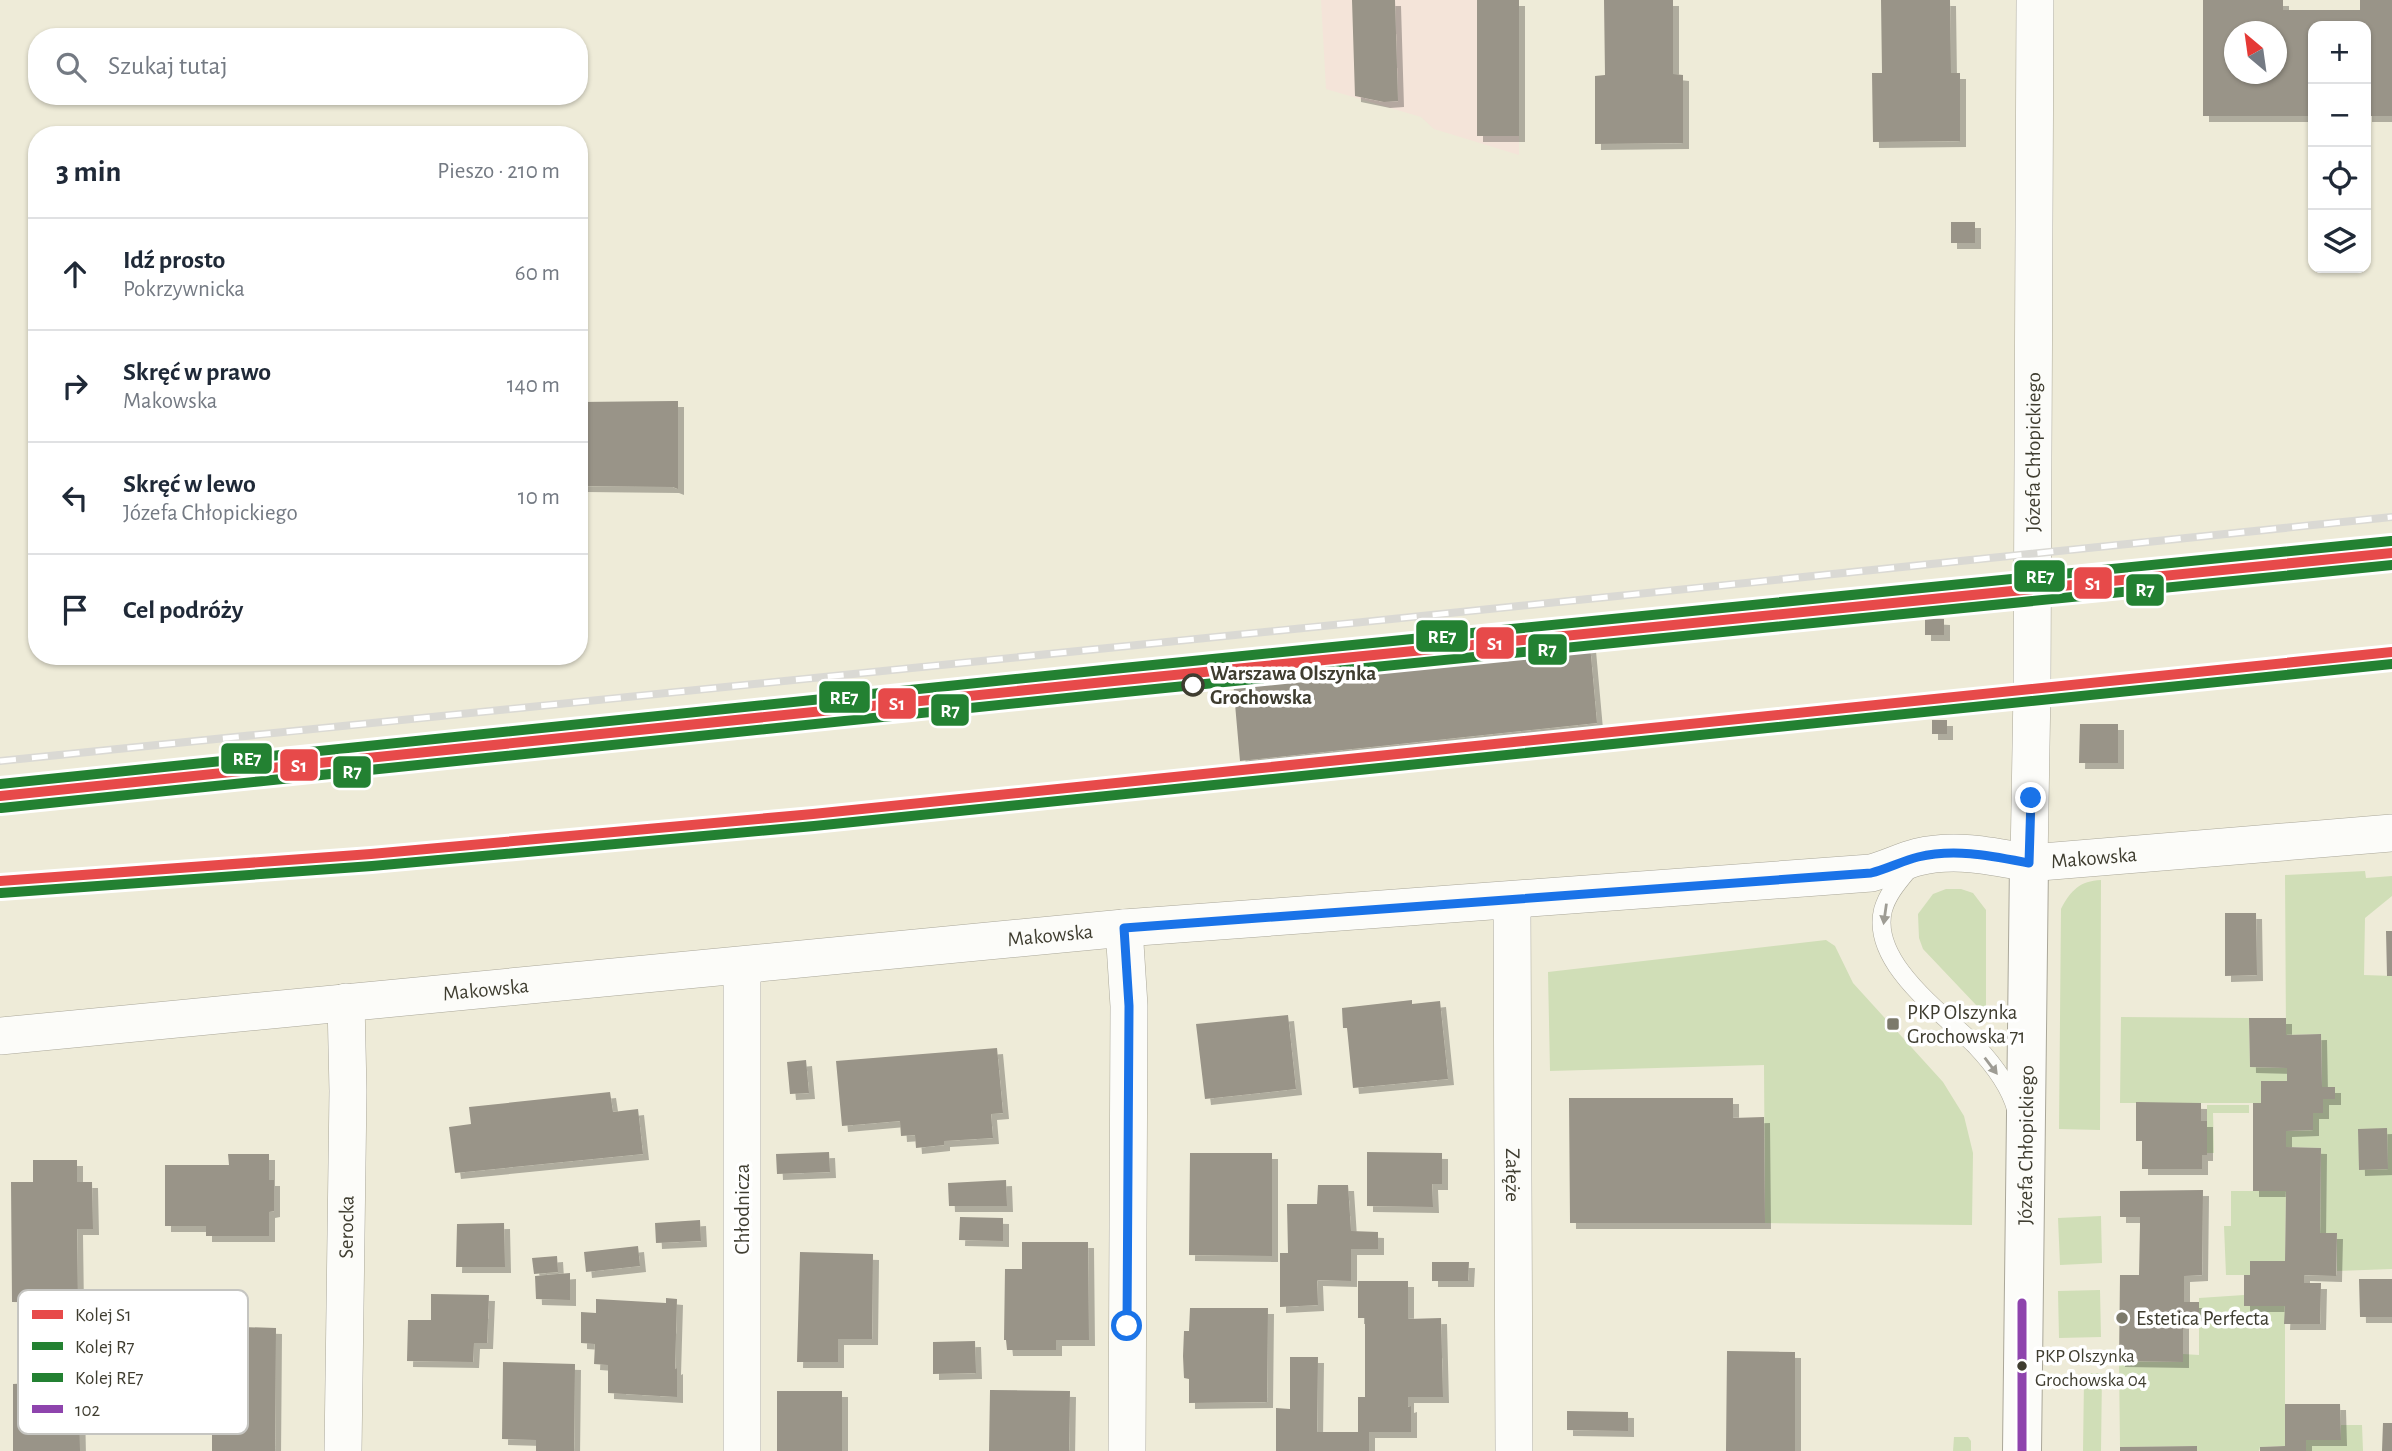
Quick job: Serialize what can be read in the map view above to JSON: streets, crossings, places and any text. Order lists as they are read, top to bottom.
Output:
{
  "streets": {
    "street": [
      "Józefa Chłopickiego",
      "Makowska",
      "Załęże",
      "Chłodnicza",
      "Serocka"
    ]
  },
  "crossings": [
    ["Józefa Chłopickiego", "Makowska"],
    ["Makowska", "Załęże"],
    ["Makowska", "Chłodnicza"],
    ["Makowska", "Serocka"]
  ],
  "places": {
    "other": ["Warszawa Olszynka Grochowska", "Estetica Perfecta", "PKP Olszynka Grochowska 04"],
    "transit": ["PKP Olszynka Grochowska 71"]
  },
  "lines": [
    "rail line RE7",
    "rail line S1",
    "rail line R7",
    "transit line 102"
  ],
  "legend": [
    "Kolej S1",
    "Kolej R7",
    "Kolej RE7",
    "102"
  ],
  "north": "top left",
  "page": {
    "map_buttons": ["+", "−"],
    "search": "Szukaj tutaj",
    "heading": ["3 min", "Pieszo · 210 m"],
    "list": [
      ["Idź prosto", "Pokrzywnicka", "60 m"],
      ["Skręć w prawo", "Makowska", "140 m"],
      ["Skręć w lewo", "Józefa Chłopickiego", "10 m"],
      "Cel podróży"
    ]
  }
}
